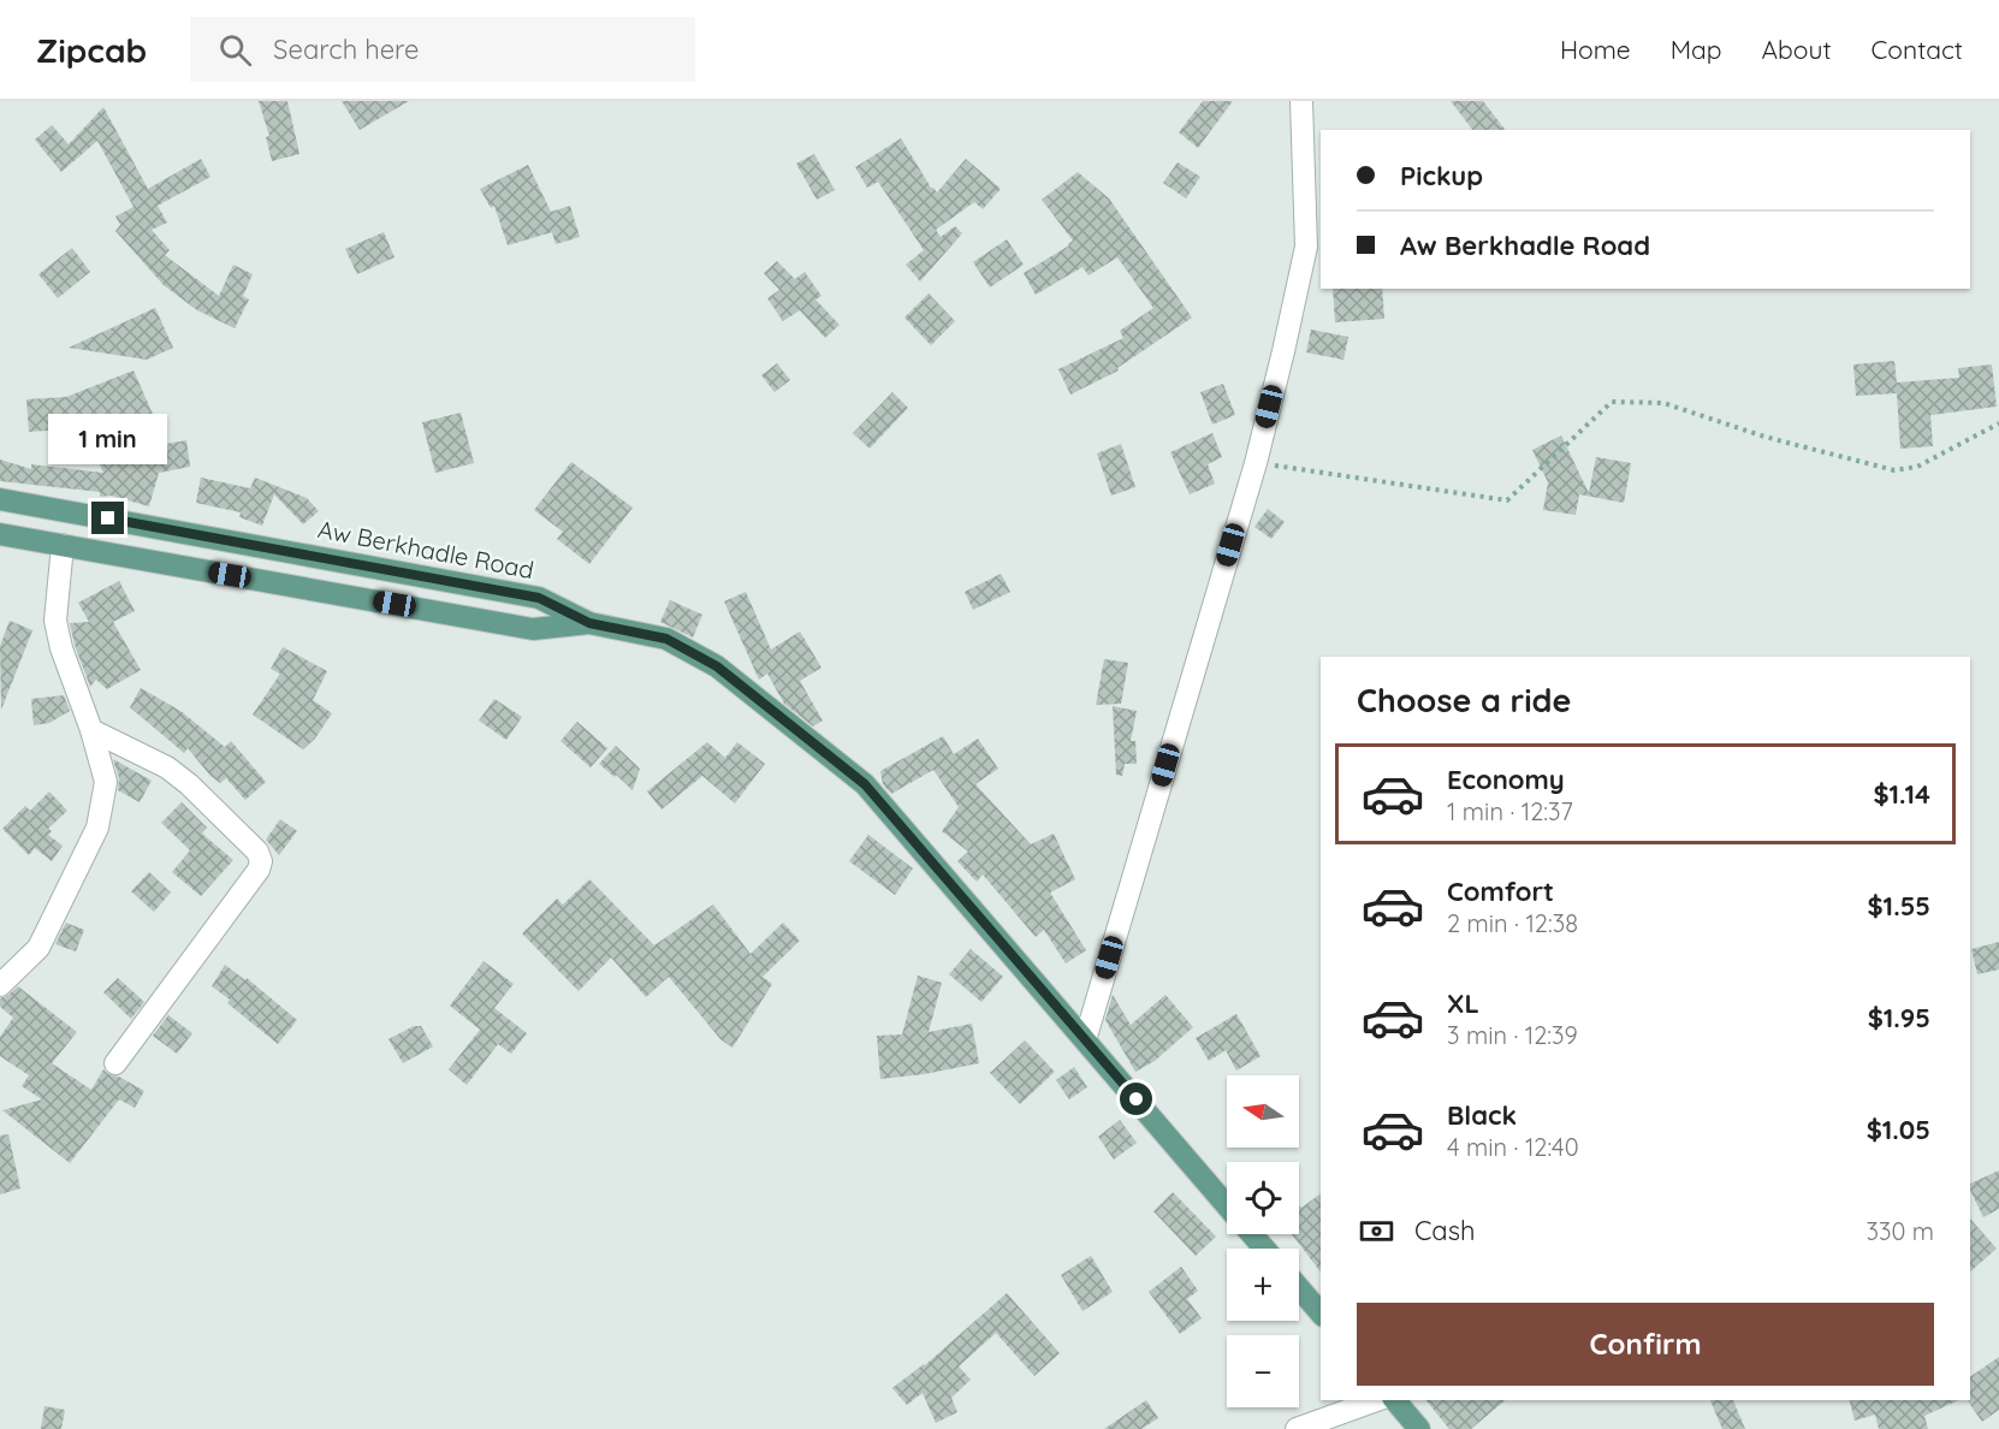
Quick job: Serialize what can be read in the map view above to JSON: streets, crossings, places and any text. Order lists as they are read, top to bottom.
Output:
{
  "streets": {
    "main road": ["Aw Berkhadle Road"]
  },
  "north": "left",
  "page": {
    "header": "Zipcab",
    "search": "Search here",
    "nav": [
      "Home",
      "Map",
      "About",
      "Contact"
    ],
    "banner": ["Pickup", "Aw Berkhadle Road"],
    "bubble": "1 min",
    "heading": "Choose a ride",
    "list": [
      {
        "name": "Economy",
        "note": "1 min · 12:37",
        "value": "$1.14"
      },
      {
        "name": "Comfort",
        "note": "2 min · 12:38",
        "value": "$1.55"
      },
      {
        "name": "XL",
        "note": "3 min · 12:39",
        "value": "$1.95"
      },
      {
        "name": "Black",
        "note": "4 min · 12:40",
        "value": "$1.05"
      }
    ],
    "map_buttons": ["+", "−"],
    "pay": ["Cash", "330 m"],
    "buttons": "Confirm"
  }
}
